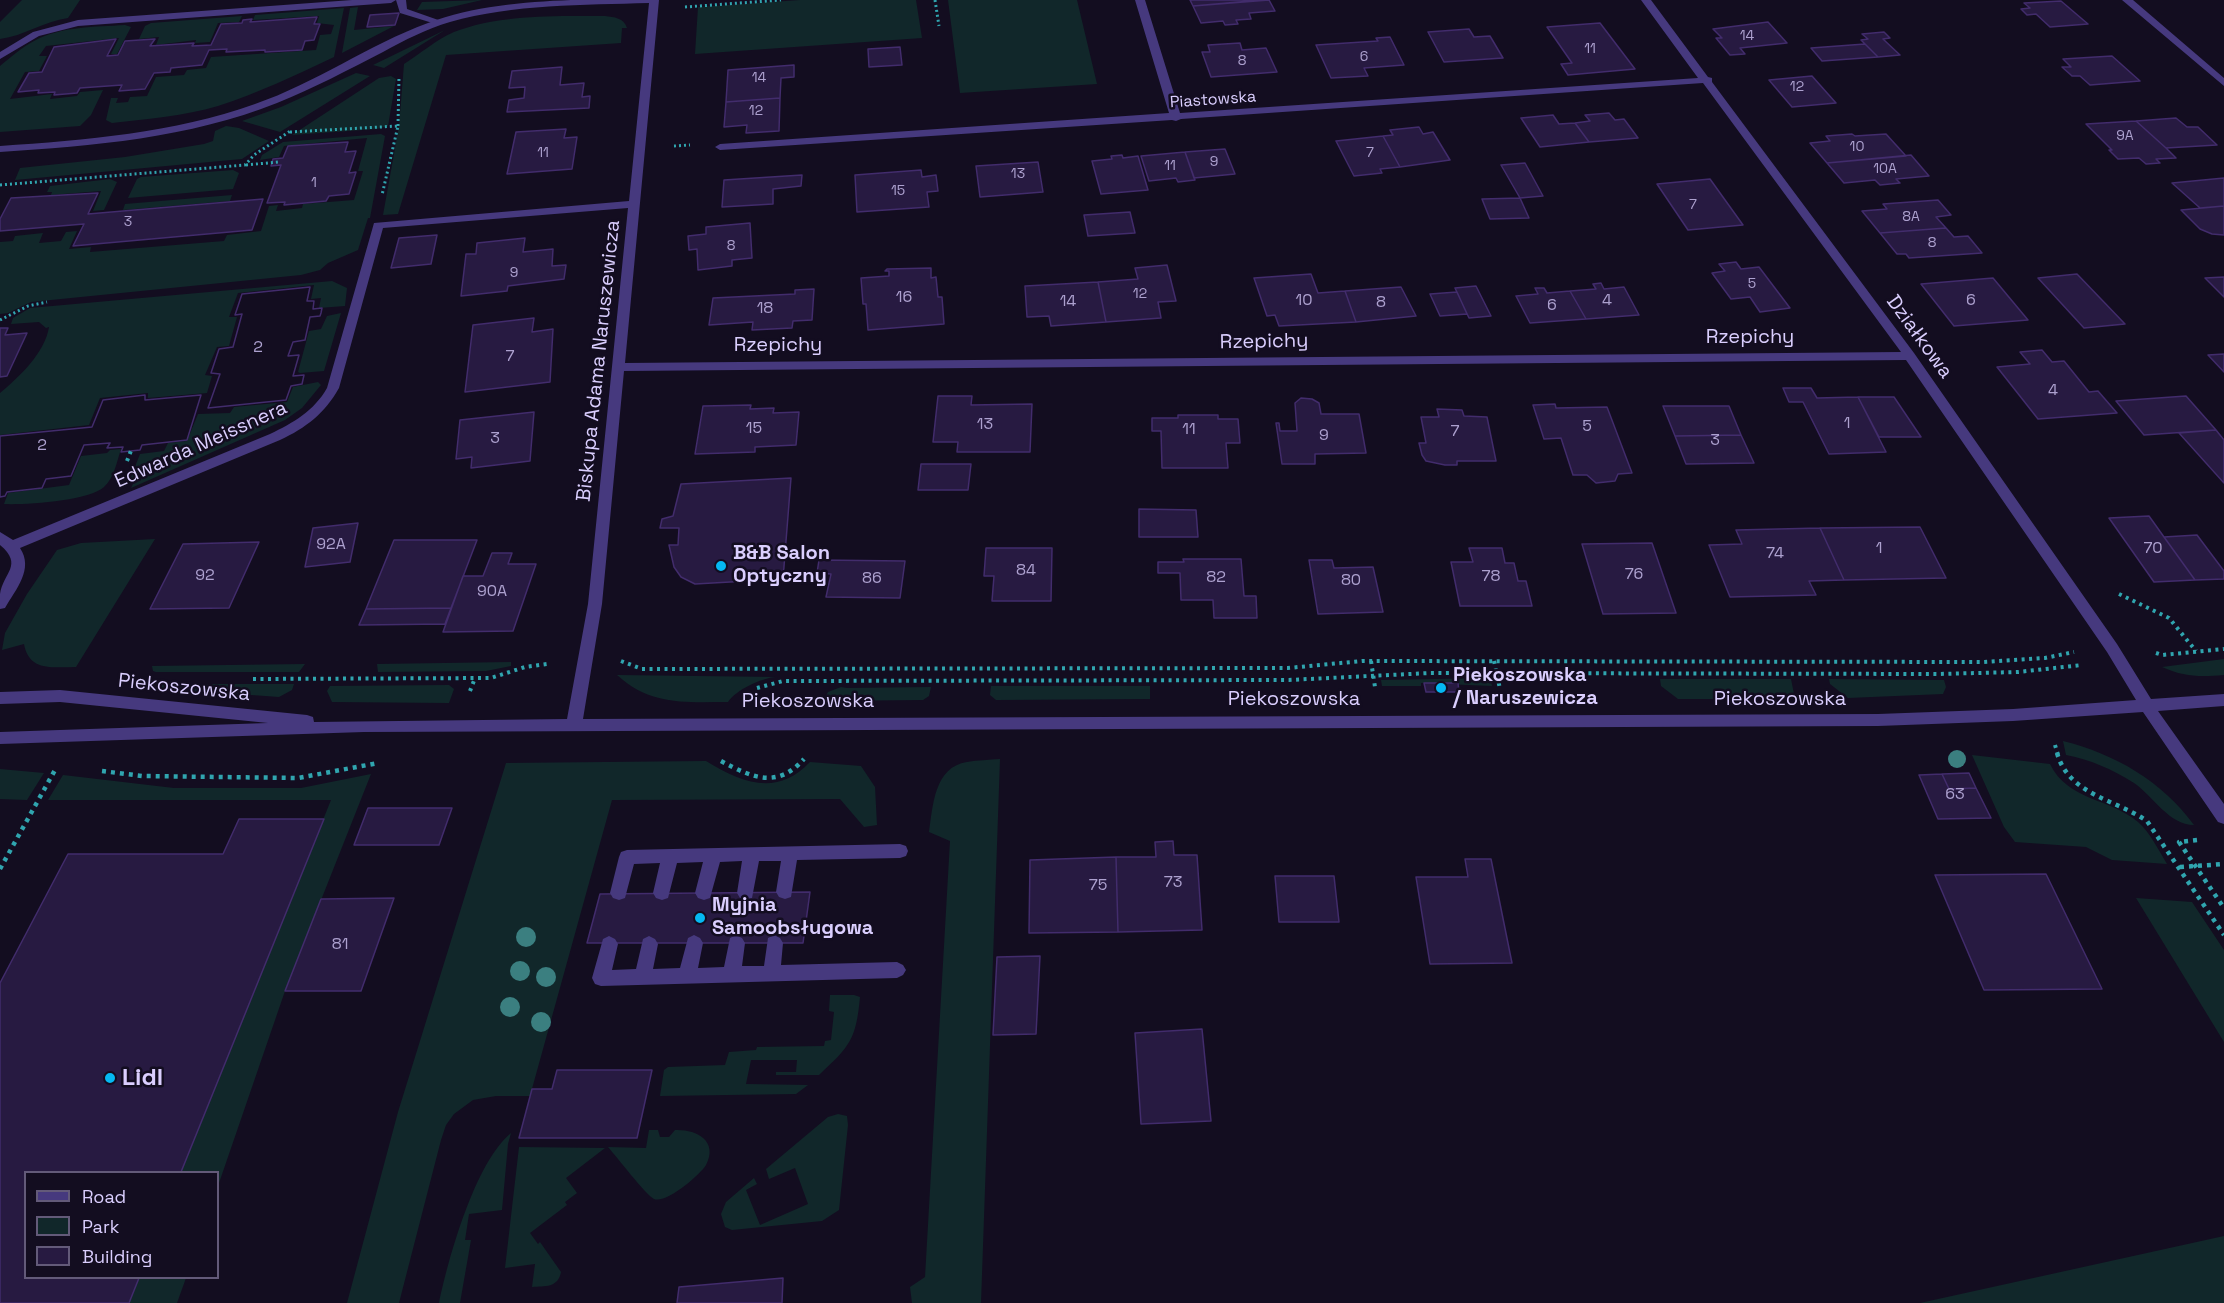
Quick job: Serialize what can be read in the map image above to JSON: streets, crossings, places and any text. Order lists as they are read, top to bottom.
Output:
{
  "streets": {
    "street": [
      "Piastowska",
      "Działkowa",
      "Rzepichy",
      "Biskupa Adama Naruszewicza",
      "Edwarda Meissnera",
      "Piekoszowska"
    ]
  },
  "crossings": [
    ["Piastowska", "Działkowa"],
    ["Działkowa", "Rzepichy"],
    ["Działkowa", "Piekoszowska"],
    ["Rzepichy", "Biskupa Adama Naruszewicza"],
    ["Biskupa Adama Naruszewicza", "Piekoszowska"]
  ],
  "places": [
    "B&B Salon Optyczny",
    "Piekoszowska / Naruszewicza",
    "Myjnia Samoobsługowa",
    "Lidl"
  ],
  "house_numbers": [
    "14",
    "11",
    "6",
    "8",
    "14",
    "12",
    "12",
    "9A",
    "10",
    "11",
    "7",
    "9",
    "11",
    "10A",
    "13",
    "1",
    "15",
    "7",
    "8A",
    "3",
    "8",
    "8",
    "9",
    "5",
    "12",
    "16",
    "10",
    "4",
    "6",
    "14",
    "8",
    "6",
    "18",
    "2",
    "7",
    "4",
    "1",
    "13",
    "5",
    "15",
    "11",
    "7",
    "9",
    "3",
    "3",
    "2",
    "92A",
    "1",
    "70",
    "74",
    "84",
    "76",
    "92",
    "78",
    "82",
    "86",
    "80",
    "90A",
    "63",
    "73",
    "75",
    "81"
  ],
  "legend": ["Road", "Park", "Building"]
}
